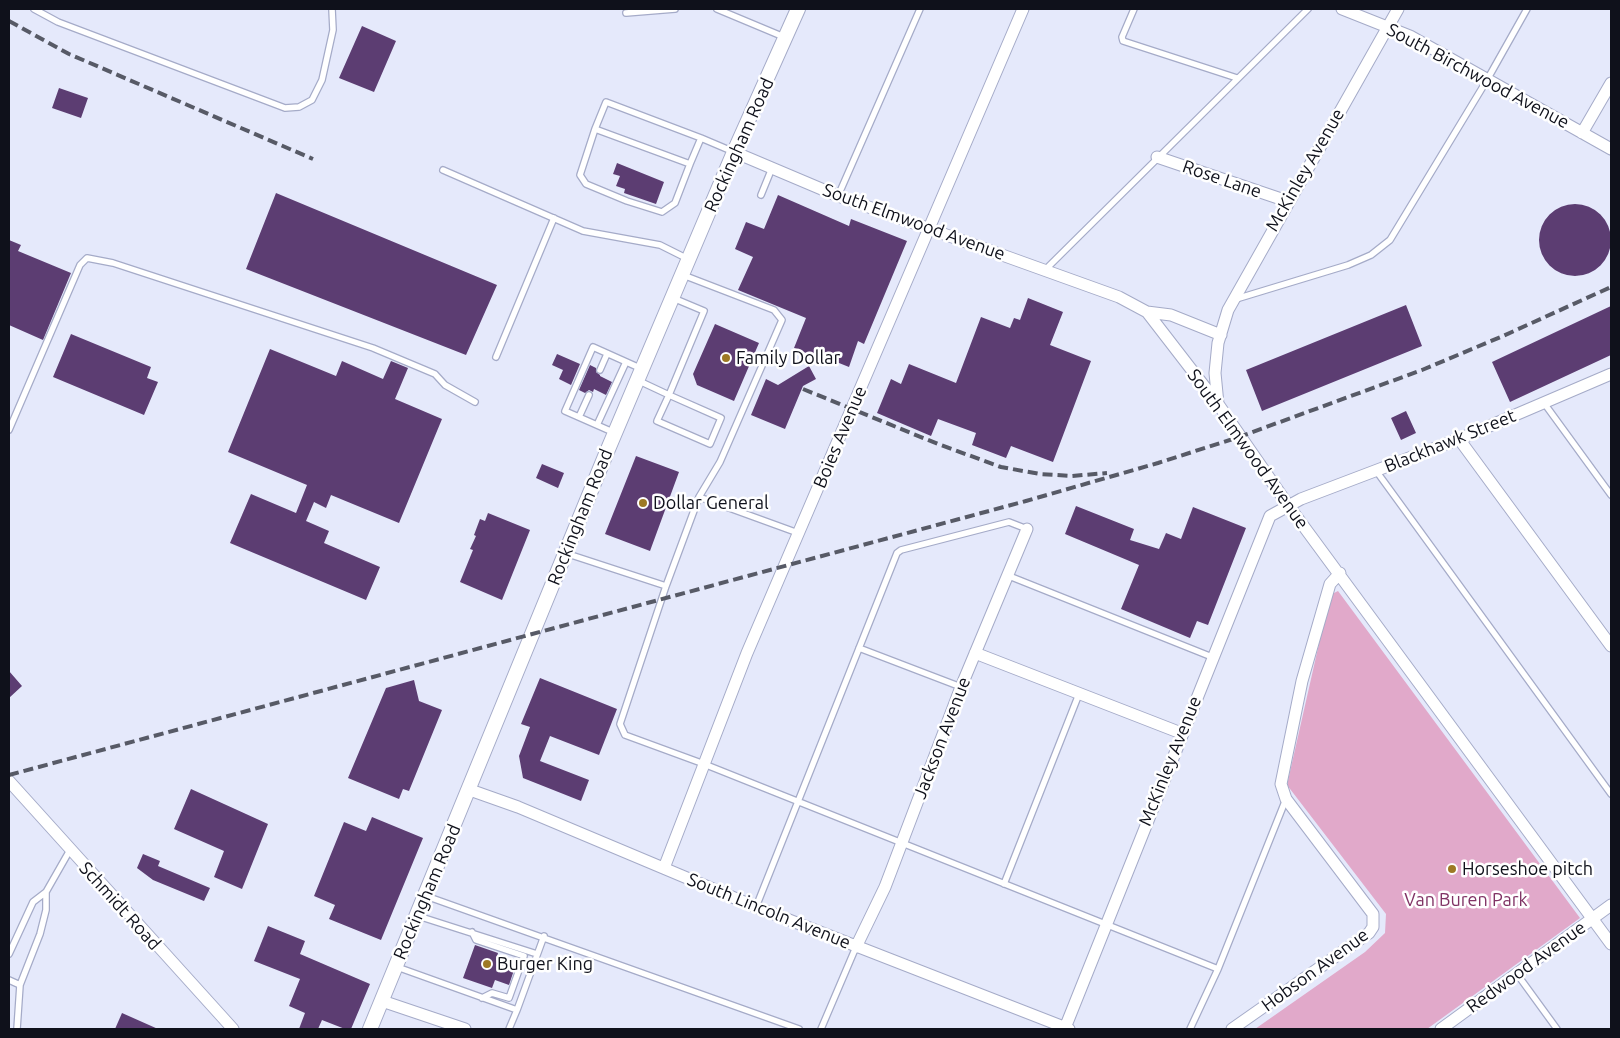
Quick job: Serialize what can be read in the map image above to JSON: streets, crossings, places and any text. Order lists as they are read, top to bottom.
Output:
{
  "streets": {
    "street": [
      "South Birchwood Avenue",
      "Rockingham Road",
      "McKinley Avenue",
      "Rose Lane",
      "South Elmwood Avenue",
      "Boies Avenue",
      "Blackhawk Street",
      "Jackson Avenue",
      "Schmidt Road",
      "South Lincoln Avenue",
      "Redwood Avenue",
      "Hobson Avenue"
    ]
  },
  "crossings": [
    ["South Birchwood Avenue", "McKinley Avenue"],
    ["Rockingham Road", "South Elmwood Avenue"],
    ["Rockingham Road", "South Lincoln Avenue"],
    ["McKinley Avenue", "Rose Lane"],
    ["McKinley Avenue", "South Elmwood Avenue"],
    ["McKinley Avenue", "Blackhawk Street"],
    ["McKinley Avenue", "South Lincoln Avenue"],
    ["South Elmwood Avenue", "Boies Avenue"],
    ["South Elmwood Avenue", "Blackhawk Street"],
    ["South Elmwood Avenue", "Redwood Avenue"],
    ["Boies Avenue", "South Lincoln Avenue"],
    ["Jackson Avenue", "South Lincoln Avenue"]
  ],
  "parks": ["Van Buren Park"],
  "places": [
    "Family Dollar",
    "Dollar General",
    "Horseshoe pitch",
    "Burger King"
  ]
}
